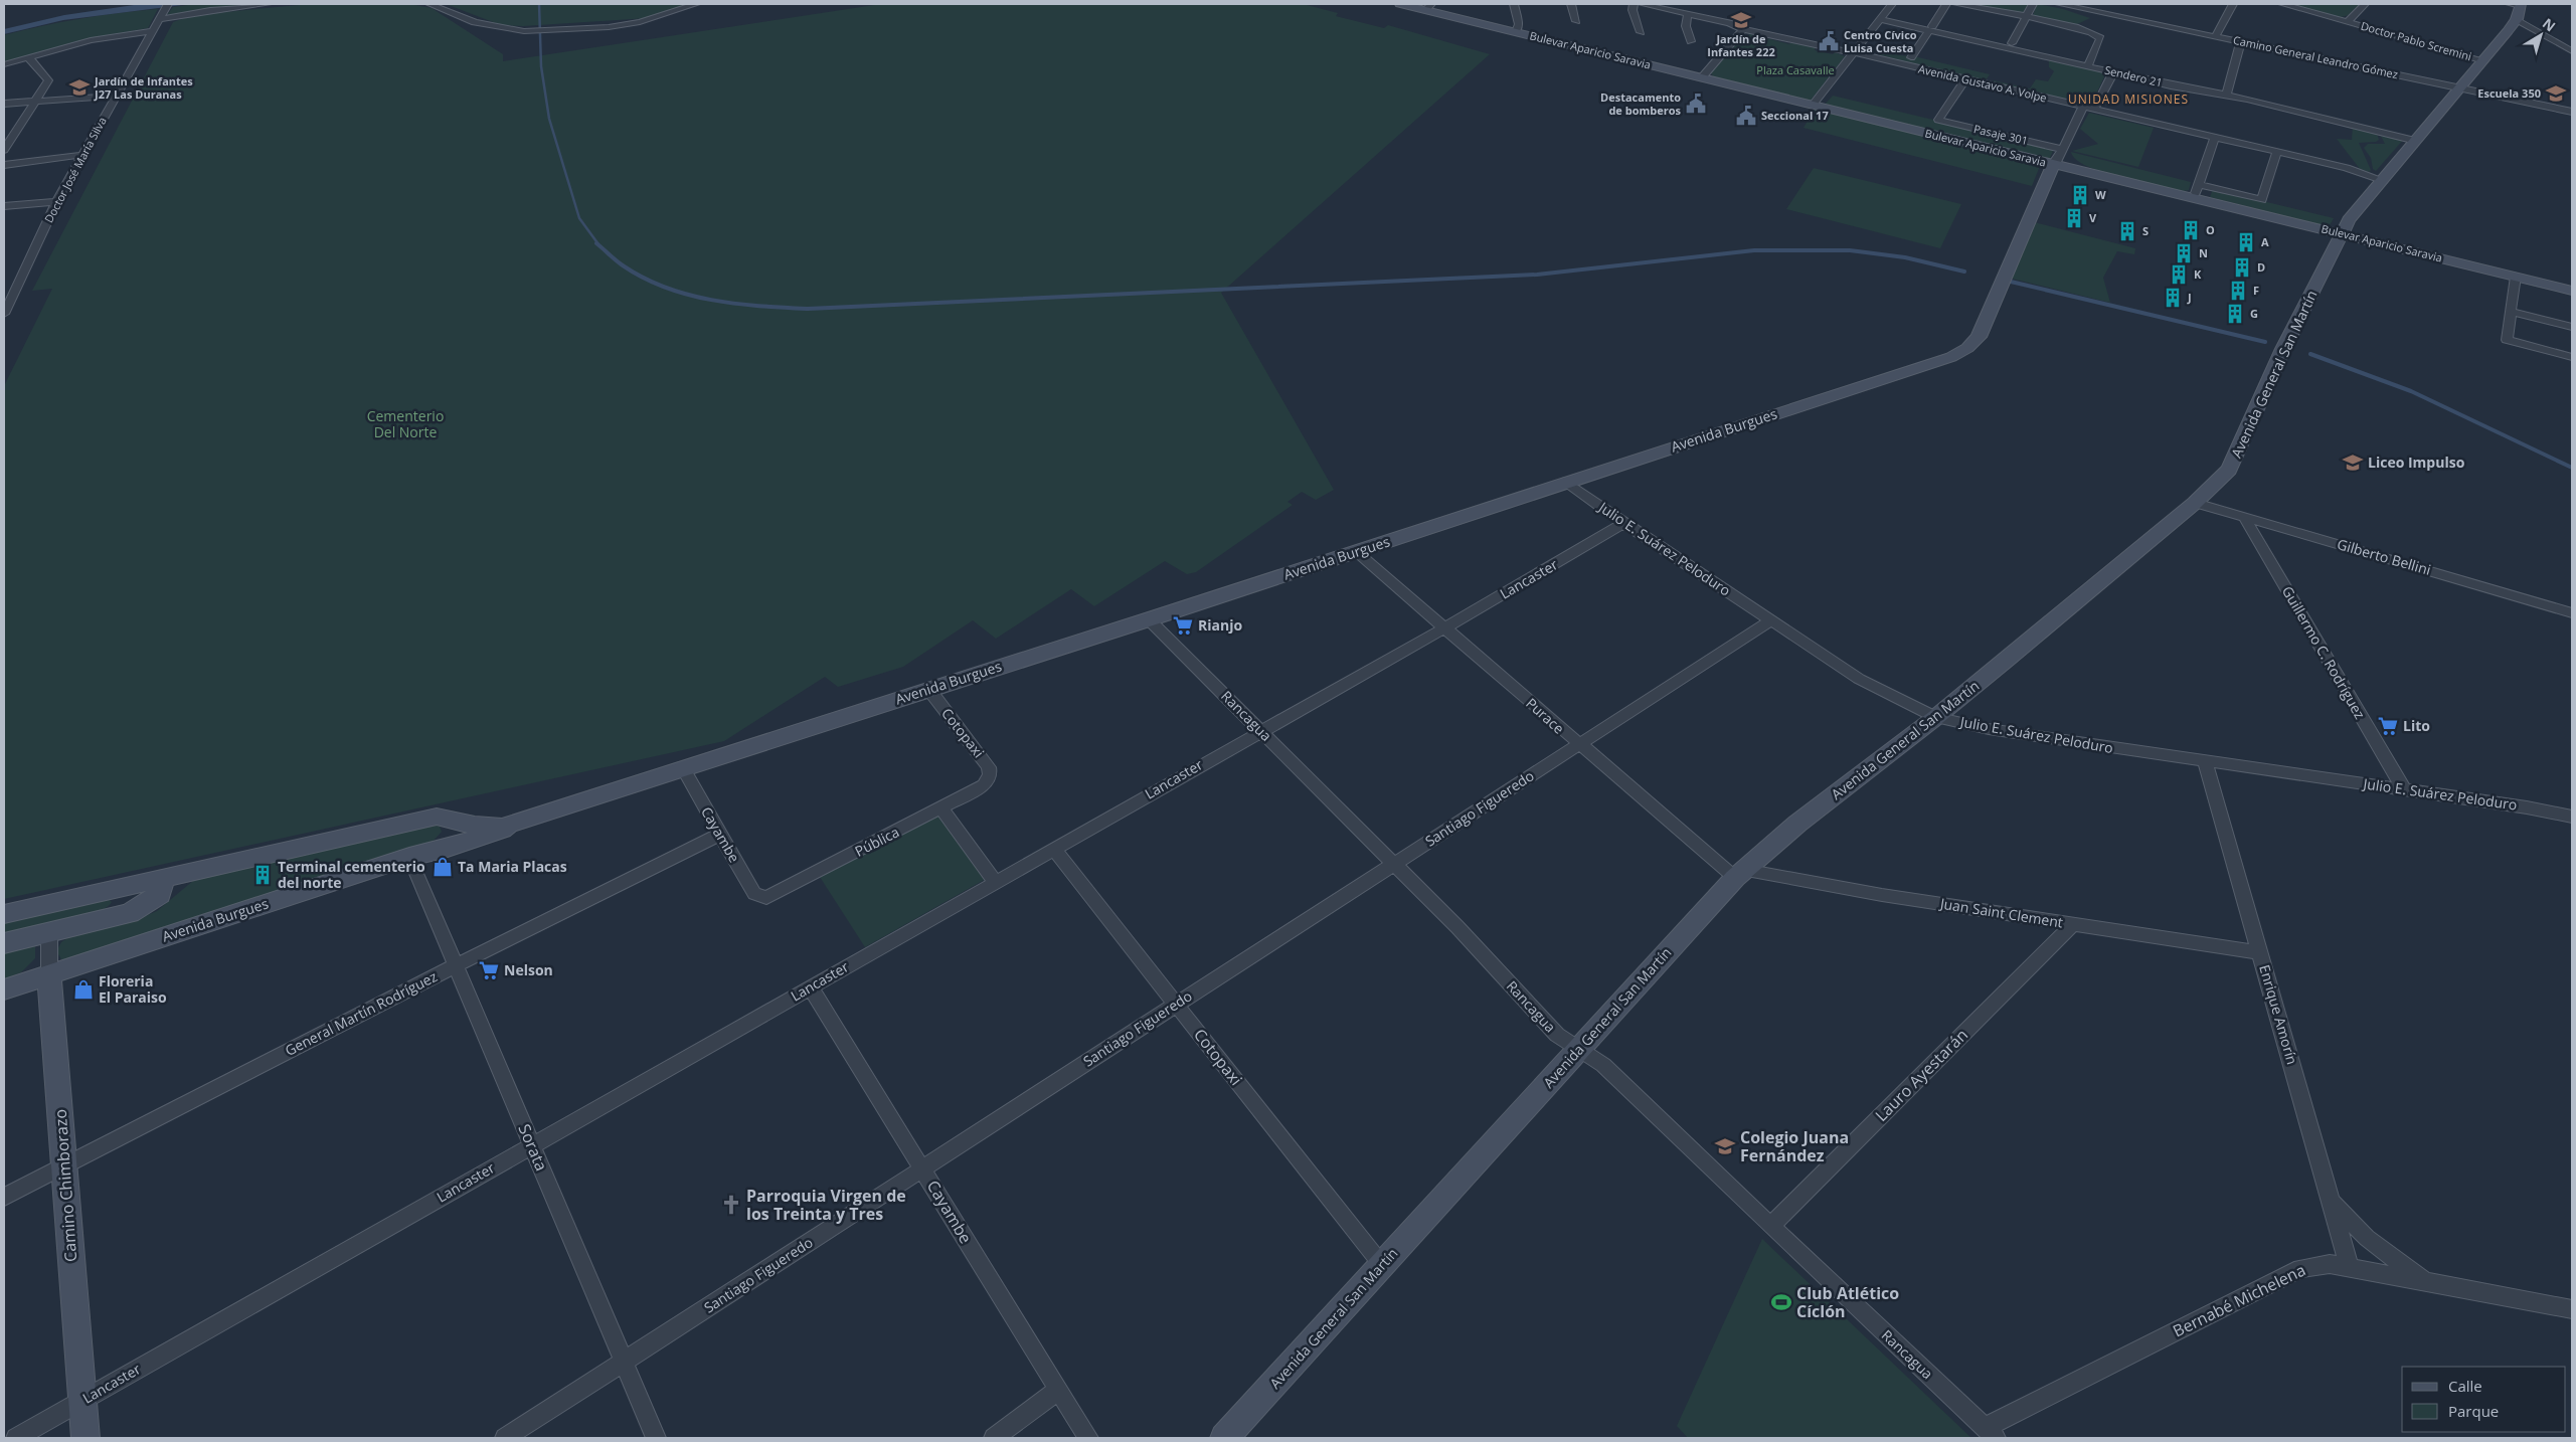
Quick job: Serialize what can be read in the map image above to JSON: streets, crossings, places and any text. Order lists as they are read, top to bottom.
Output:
{
  "streets": {
    "street": [
      "Doctor Pablo Scremini",
      "Bulevar Aparicio Saravia",
      "Camino General Leandro Gómez",
      "Sendero 21",
      "Avenida Gustavo A. Volpe",
      "Pasaje 301",
      "Doctor José María Silva",
      "Avenida General San Martín",
      "Avenida Burgues",
      "Julio E. Suárez Peloduro",
      "Gilberto Bellini",
      "Lancaster",
      "Guillermo C. Rodríguez",
      "Rancagua",
      "Purace",
      "Cotopaxi",
      "Santiago Figueredo",
      "Cayambe",
      "Pública",
      "Juan Saint Clement",
      "General Martín Rodríguez",
      "Enrique Amorín",
      "Lauro Ayestarán",
      "Sorata",
      "Camino Chimborazo",
      "Bernabé Michelena"
    ]
  },
  "crossings": [
    ["Doctor Pablo Scremini", "Avenida General San Martín"],
    ["Bulevar Aparicio Saravia", "Pasaje 301"],
    ["Bulevar Aparicio Saravia", "Avenida General San Martín"],
    ["Bulevar Aparicio Saravia", "Avenida Burgues"],
    ["Camino General Leandro Gómez", "Avenida General San Martín"],
    ["Sendero 21", "Avenida General San Martín"],
    ["Avenida Gustavo A. Volpe", "Pasaje 301"],
    ["Avenida Gustavo A. Volpe", "Avenida General San Martín"],
    ["Pasaje 301", "Avenida Burgues"],
    ["Avenida General San Martín", "Julio E. Suárez Peloduro"],
    ["Avenida General San Martín", "Gilberto Bellini"],
    ["Avenida General San Martín", "Rancagua"],
    ["Avenida General San Martín", "Purace"],
    ["Avenida General San Martín", "Cotopaxi"],
    ["Avenida General San Martín", "Juan Saint Clement"],
    ["Avenida Burgues", "Julio E. Suárez Peloduro"],
    ["Avenida Burgues", "Rancagua"],
    ["Avenida Burgues", "Purace"],
    ["Avenida Burgues", "Cotopaxi"],
    ["Avenida Burgues", "Cayambe"],
    ["Avenida Burgues", "Sorata"],
    ["Avenida Burgues", "Camino Chimborazo"],
    ["Julio E. Suárez Peloduro", "Lancaster"],
    ["Julio E. Suárez Peloduro", "Guillermo C. Rodríguez"],
    ["Julio E. Suárez Peloduro", "Santiago Figueredo"],
    ["Julio E. Suárez Peloduro", "Enrique Amorín"],
    ["Gilberto Bellini", "Guillermo C. Rodríguez"],
    ["Lancaster", "Rancagua"],
    ["Lancaster", "Purace"],
    ["Lancaster", "Cotopaxi"],
    ["Lancaster", "Cayambe"],
    ["Lancaster", "Sorata"],
    ["Lancaster", "Camino Chimborazo"],
    ["Rancagua", "Santiago Figueredo"],
    ["Rancagua", "Lauro Ayestarán"],
    ["Rancagua", "Bernabé Michelena"],
    ["Purace", "Santiago Figueredo"],
    ["Purace", "Juan Saint Clement"],
    ["Cotopaxi", "Santiago Figueredo"],
    ["Cotopaxi", "Pública"],
    ["Santiago Figueredo", "Cayambe"],
    ["Santiago Figueredo", "Sorata"],
    ["Cayambe", "Pública"],
    ["Cayambe", "General Martín Rodríguez"],
    ["Juan Saint Clement", "Enrique Amorín"],
    ["Juan Saint Clement", "Lauro Ayestarán"],
    ["General Martín Rodríguez", "Sorata"],
    ["General Martín Rodríguez", "Camino Chimborazo"],
    ["Enrique Amorín", "Bernabé Michelena"]
  ],
  "districts": ["UNIDAD MISIONES"],
  "parks": ["Plaza Casavalle", "Cementerio Del Norte"],
  "places": {
    "school or university": [
      "Jardín de Infantes 222",
      "Jardín de Infantes J27 Las Duranas",
      "Escuela 350",
      "Liceo Impulso",
      "Colegio Juana Fernández"
    ],
    "public building": ["Centro Cívico Luisa Cuesta", "Destacamento de bomberos", "Seccional 17"],
    "building": [
      "W",
      "V",
      "O",
      "S",
      "A",
      "N",
      "D",
      "K",
      "F",
      "J",
      "G",
      "Terminal cementerio del norte"
    ],
    "supermarket": ["Rianjo", "Lito", "Nelson"],
    "shop": ["Ta Maria Placas", "Floreria El Paraiso"],
    "church": ["Parroquia Virgen de los Treinta y Tres"],
    "sports": ["Club Atlético Cíclón"]
  },
  "legend": ["Calle", "Parque"],
  "north": "top right"
}
